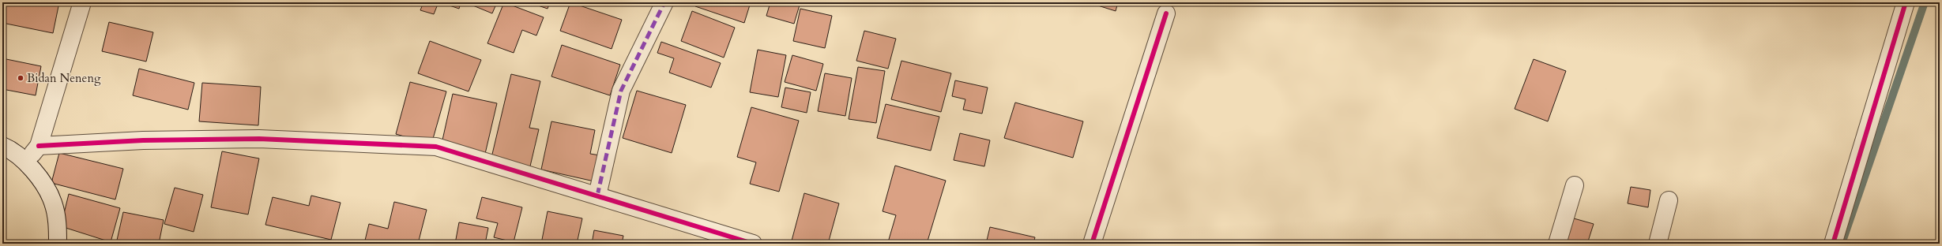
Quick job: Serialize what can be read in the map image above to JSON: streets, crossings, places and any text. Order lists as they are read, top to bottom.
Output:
{
  "places": ["Bidan Neneng"]
}
